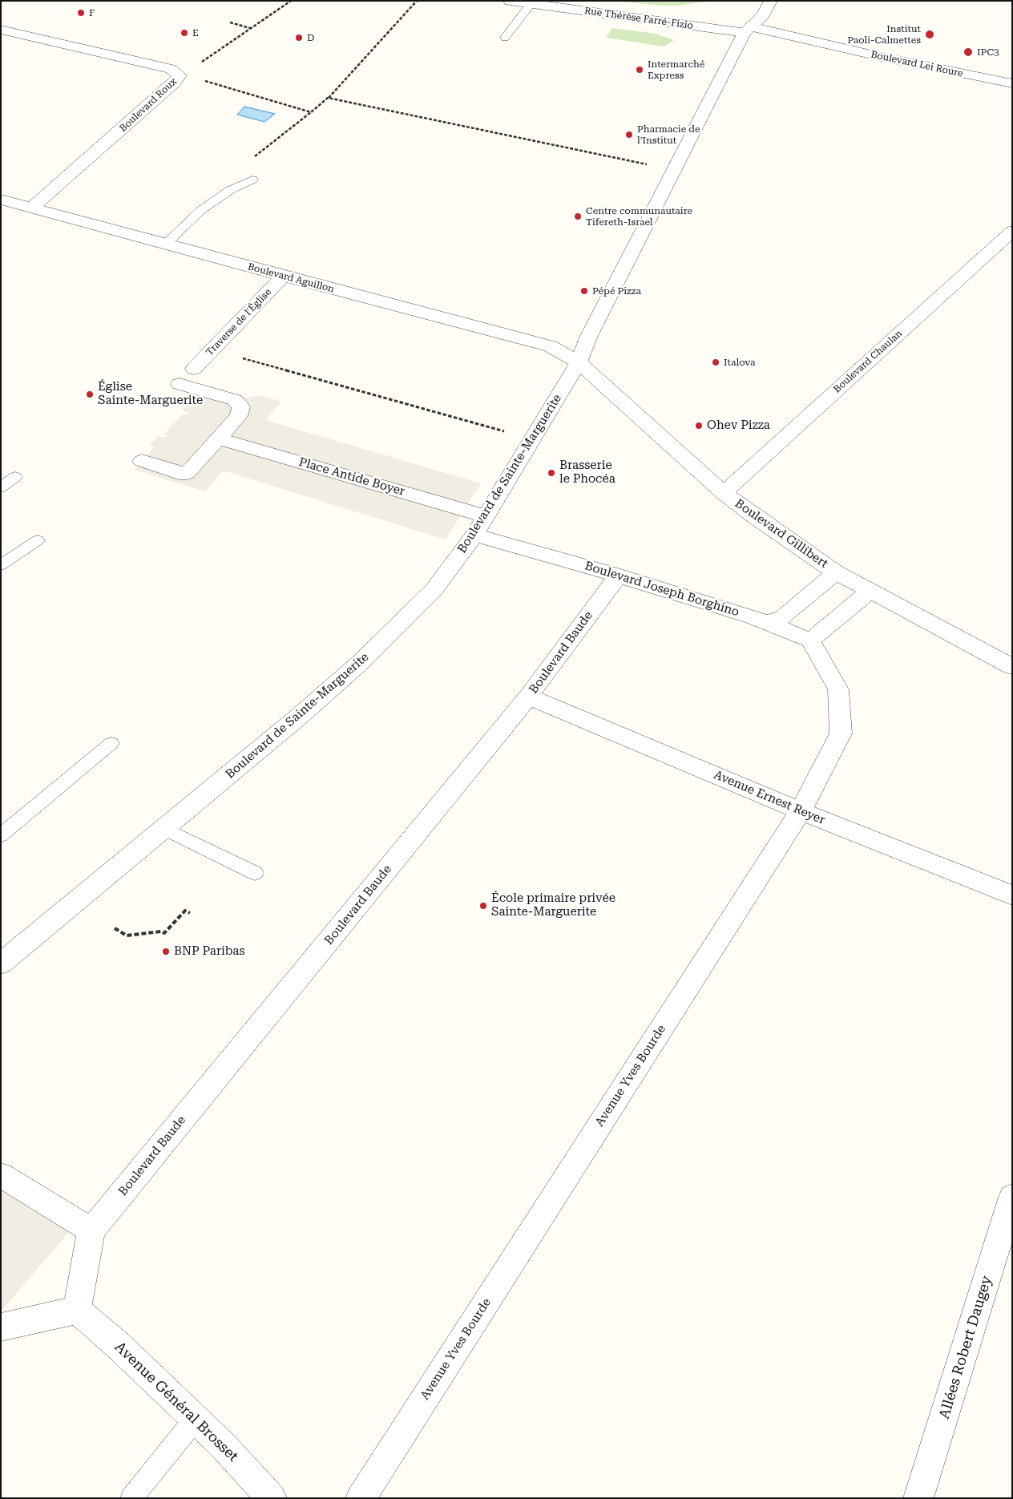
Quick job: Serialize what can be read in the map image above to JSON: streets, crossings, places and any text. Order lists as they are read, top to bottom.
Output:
{
  "streets": {
    "street": [
      "Rue Thérèse Farré-Fizio",
      "Boulevard Lei Roure",
      "Boulevard Roux",
      "Boulevard Aguillon",
      "Traverse de l'Église",
      "Boulevard Chaulan",
      "Boulevard de Sainte-Marguerite",
      "Place Antide Boyer",
      "Boulevard Gillibert",
      "Boulevard Joseph Borghino",
      "Boulevard Baude",
      "Avenue Ernest Reyer",
      "Avenue Yves Bourde",
      "Allées Robert Daugey",
      "Avenue Général Brosset"
    ]
  },
  "crossings": [
    ["Rue Thérèse Farré-Fizio", "Boulevard Lei Roure"],
    ["Rue Thérèse Farré-Fizio", "Boulevard de Sainte-Marguerite"],
    ["Boulevard Lei Roure", "Boulevard de Sainte-Marguerite"],
    ["Boulevard Roux", "Boulevard Aguillon"],
    ["Boulevard Aguillon", "Traverse de l'Église"],
    ["Boulevard Aguillon", "Boulevard de Sainte-Marguerite"],
    ["Boulevard Aguillon", "Boulevard Gillibert"],
    ["Boulevard Chaulan", "Boulevard Gillibert"],
    ["Boulevard de Sainte-Marguerite", "Place Antide Boyer"],
    ["Boulevard de Sainte-Marguerite", "Boulevard Gillibert"],
    ["Boulevard de Sainte-Marguerite", "Boulevard Joseph Borghino"],
    ["Boulevard Joseph Borghino", "Boulevard Baude"],
    ["Boulevard Baude", "Avenue Ernest Reyer"],
    ["Avenue Ernest Reyer", "Avenue Yves Bourde"]
  ],
  "places": [
    "F",
    "E",
    "Institut Paoli-Calmettes",
    "D",
    "IPC3",
    "Intermarché Express",
    "Pharmacie de l'Institut",
    "Centre communautaire Tifereth-Israel",
    "Pépé Pizza",
    "Italova",
    "Église Sainte-Marguerite",
    "Ohev Pizza",
    "Brasserie le Phocéa",
    "École primaire privée Sainte-Marguerite",
    "BNP Paribas"
  ]
}
